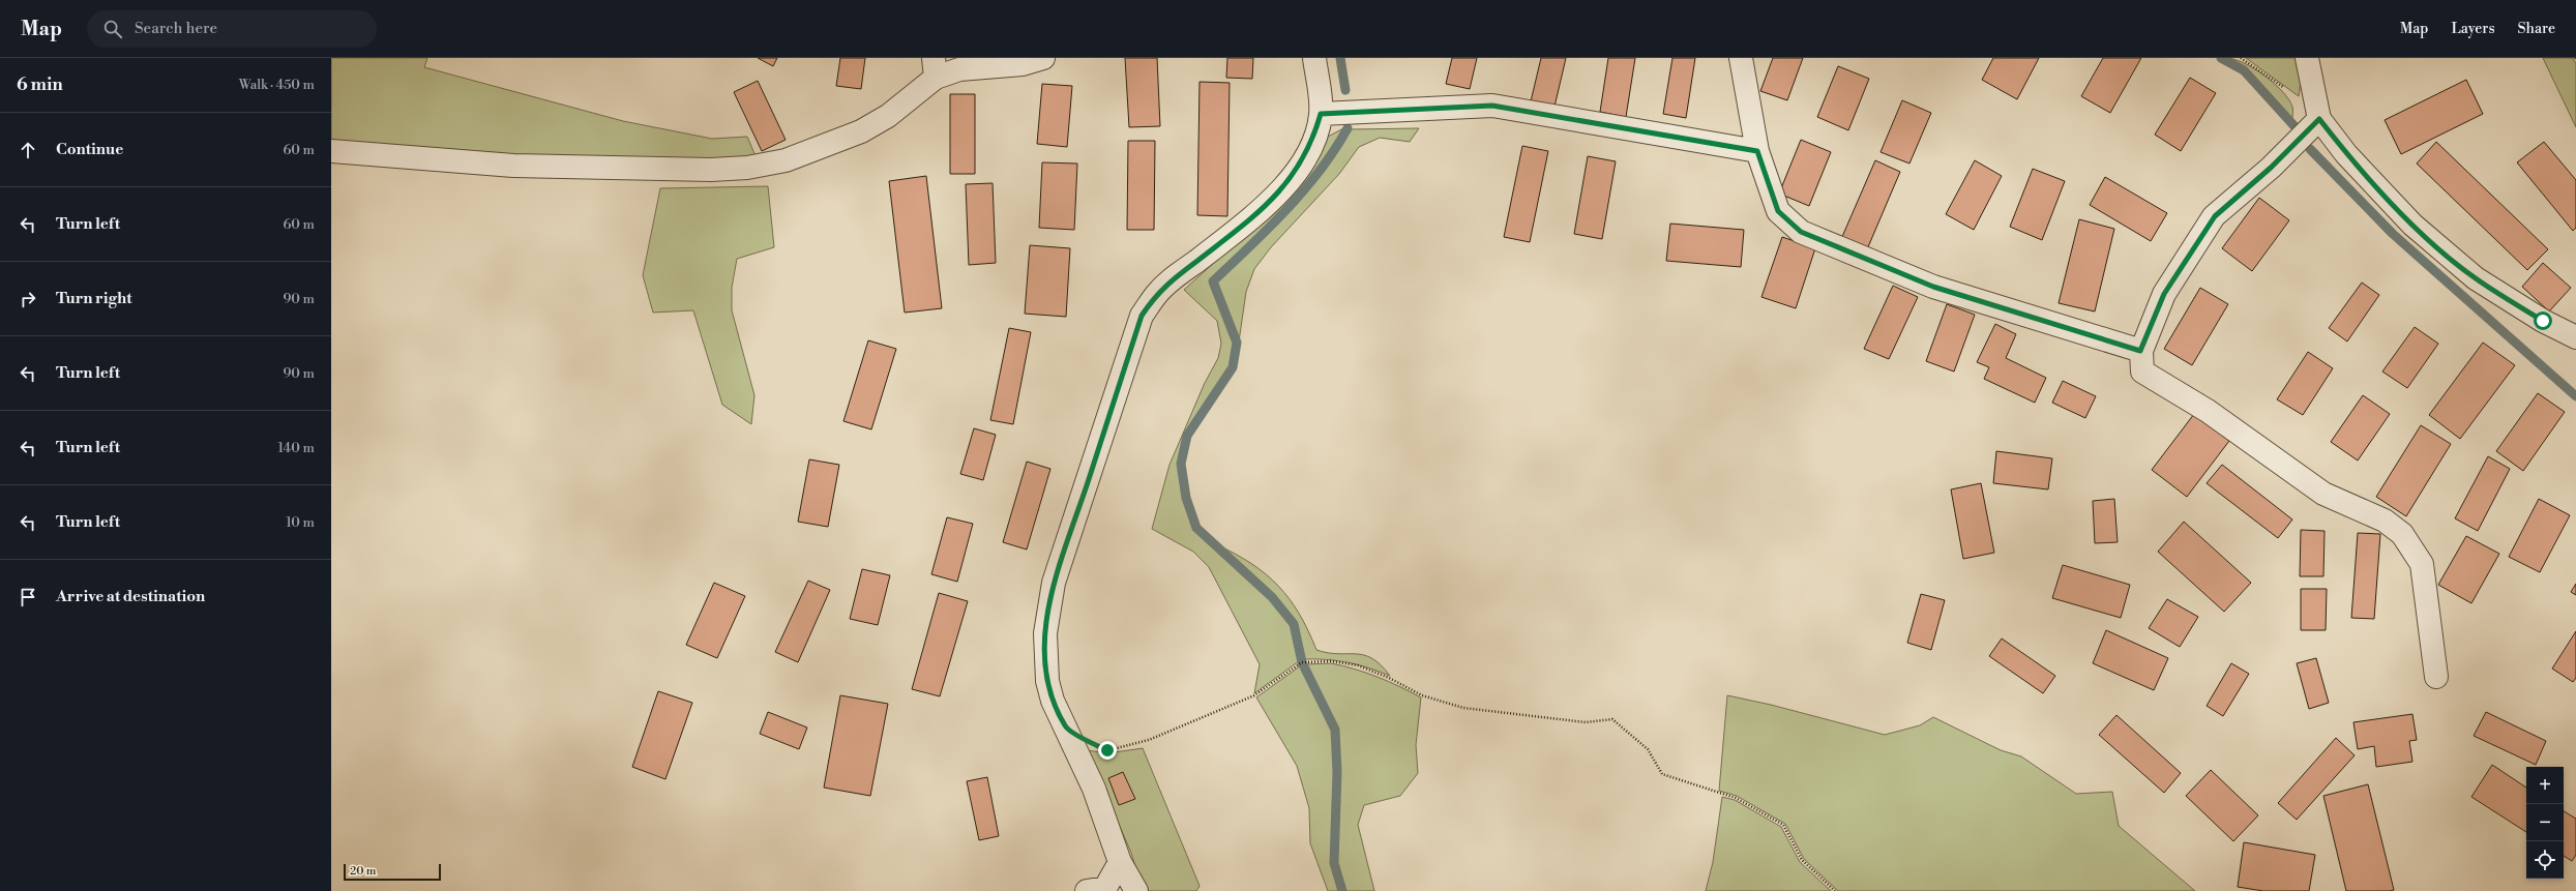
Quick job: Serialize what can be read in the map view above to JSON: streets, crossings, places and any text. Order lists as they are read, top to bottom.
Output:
{
  "scale_bar": "20 m",
  "page": {
    "header": "Map",
    "search": "Search here",
    "nav": ["Map", "Layers", "Share"],
    "heading": ["6 min", "Walk · 450 m"],
    "list": [
      ["Continue", "60 m"],
      ["Turn left", "60 m"],
      ["Turn right", "90 m"],
      ["Turn left", "90 m"],
      ["Turn left", "140 m"],
      ["Turn left", "10 m"],
      "Arrive at destination"
    ],
    "map_buttons": ["+", "−"],
    "scale": "20 m"
  }
}
